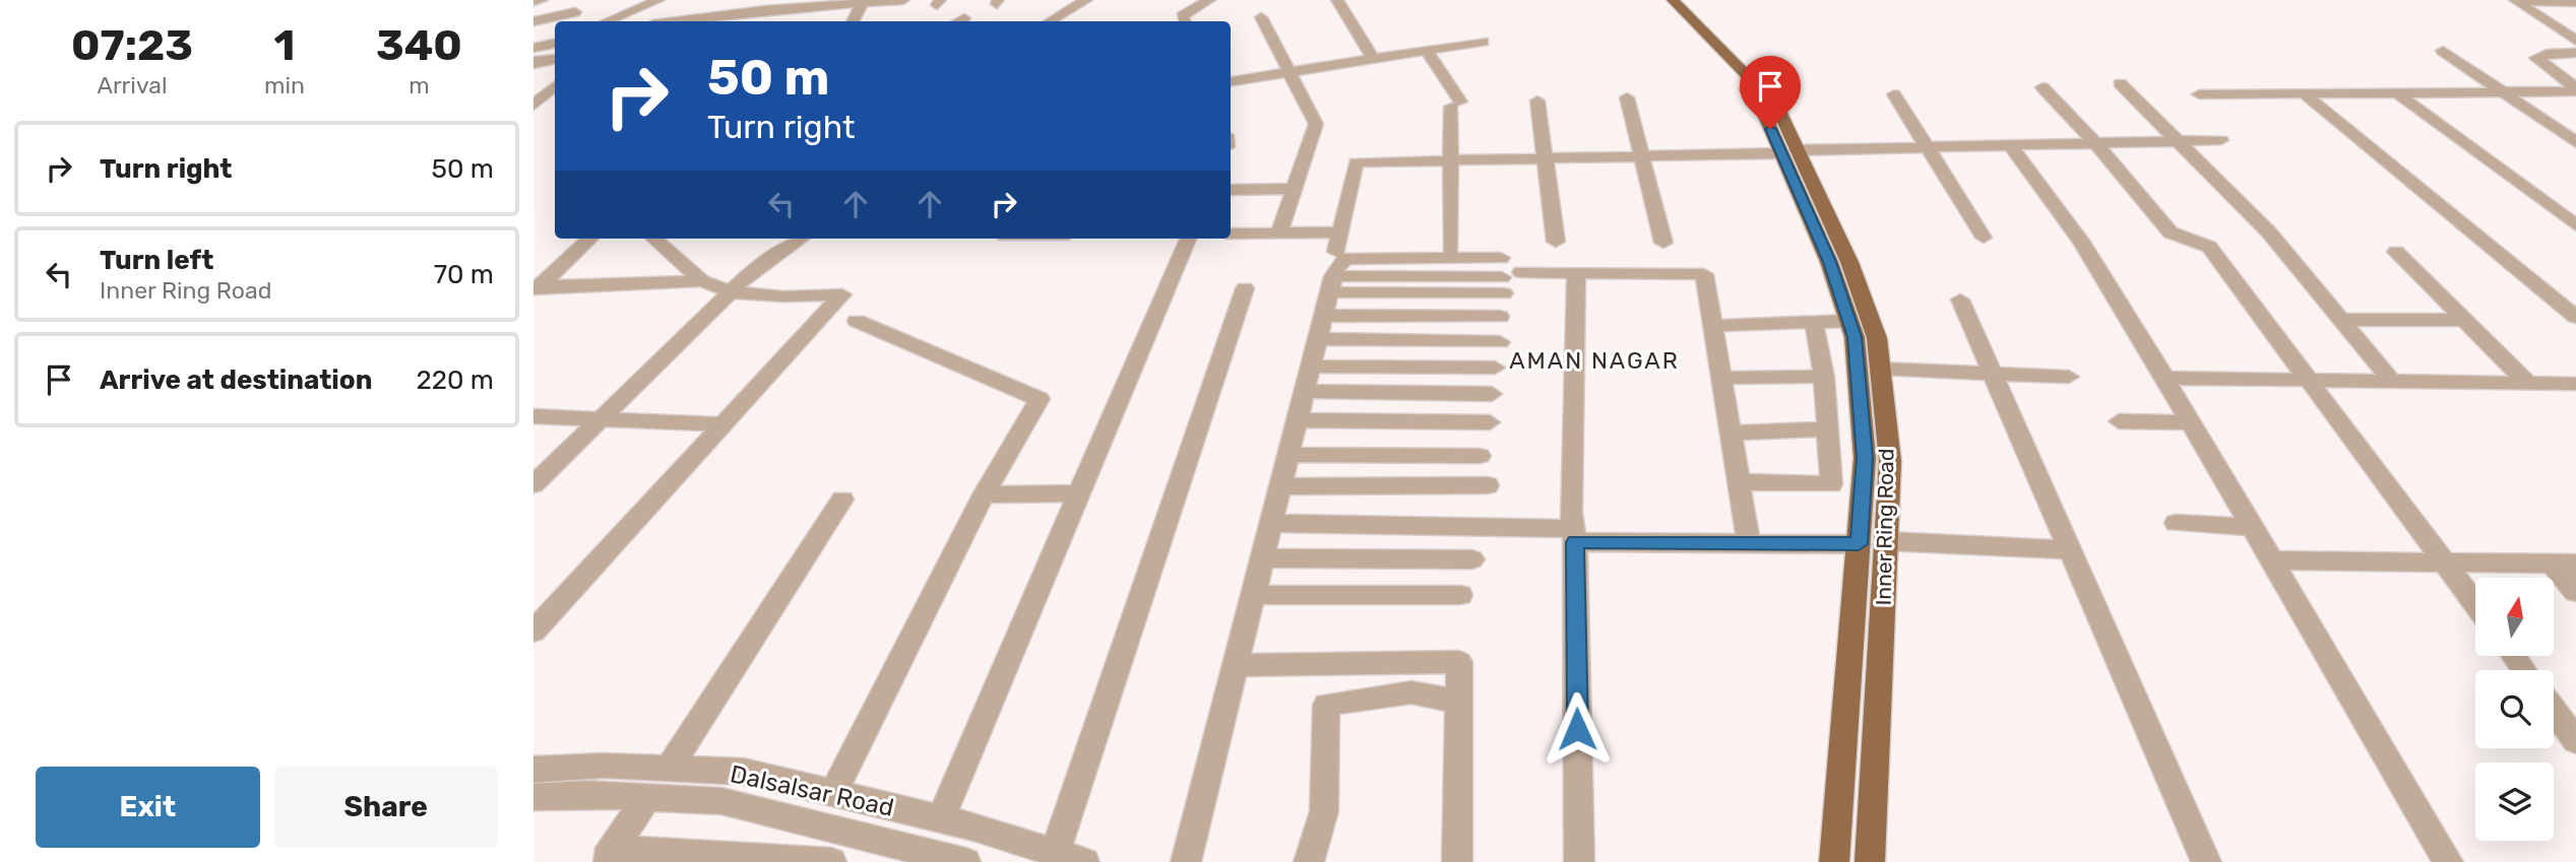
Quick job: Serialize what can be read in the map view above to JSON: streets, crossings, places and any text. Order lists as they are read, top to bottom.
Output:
{
  "streets": {
    "main road": ["Inner Ring Road"],
    "street": ["Dalsalsar Road"]
  },
  "districts": ["AMAN NAGAR"],
  "north": "top",
  "page": {
    "eta": [
      "07:23",
      "Arrival",
      "1",
      "min",
      "340",
      "m"
    ],
    "turn": ["50 m", "Turn right"],
    "list": [
      {
        "name": "Turn right",
        "value": "50 m"
      },
      {
        "name": "Turn left",
        "note": "Inner Ring Road",
        "value": "70 m"
      },
      {
        "name": "Arrive at destination",
        "value": "220 m"
      }
    ],
    "buttons": ["Exit", "Share"]
  }
}
